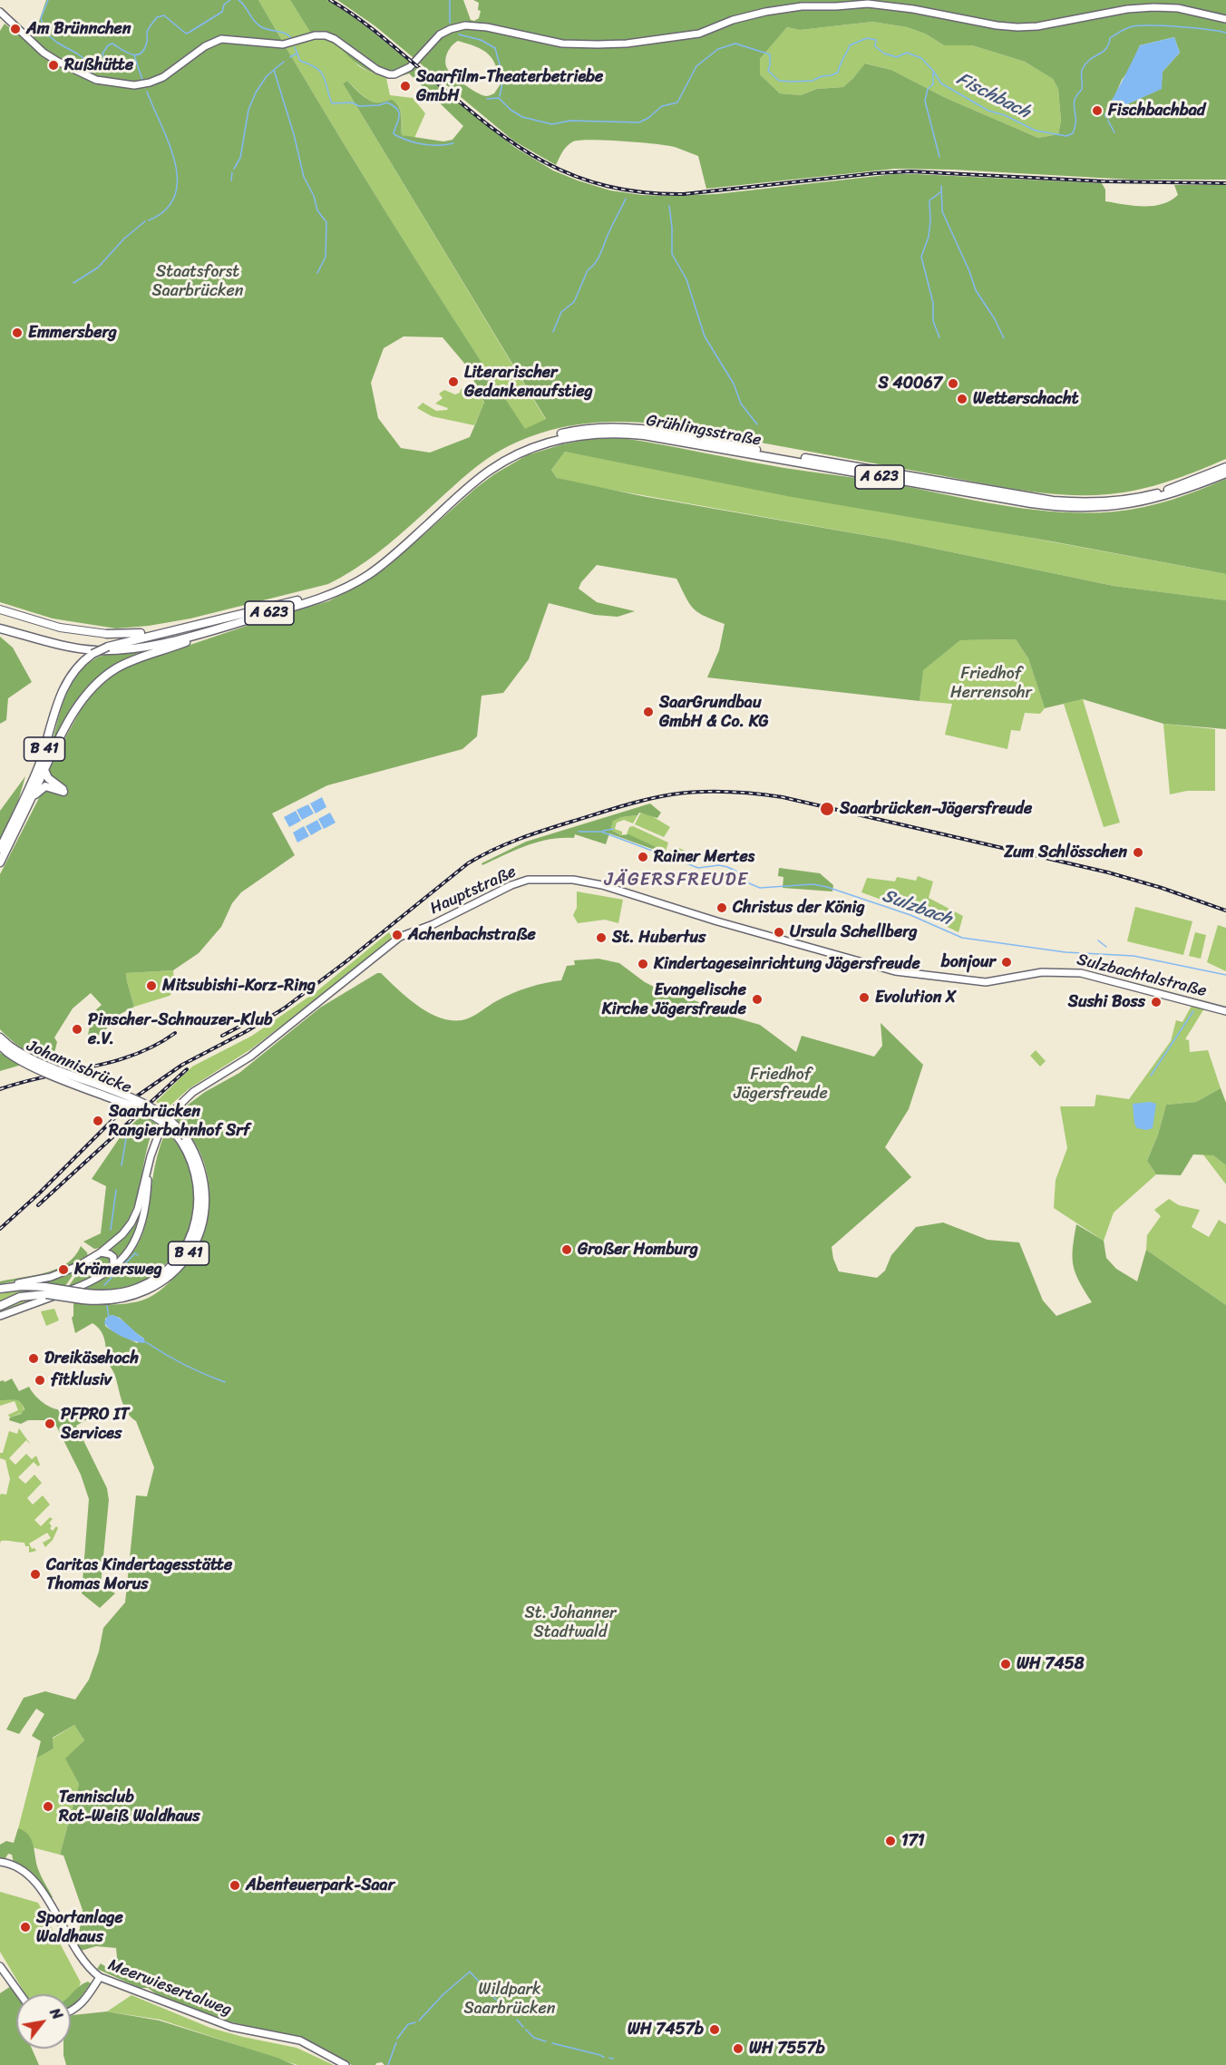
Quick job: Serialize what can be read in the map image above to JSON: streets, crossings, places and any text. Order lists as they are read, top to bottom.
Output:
{
  "streets": {
    "highway": [
      "Grühlingsstraße",
      "A 623",
      "B 41",
      "Johannisbrücke"
    ],
    "main road": ["Hauptstraße", "Sulzbachtalstraße", "Meerwiesertalweg"]
  },
  "crossings": [
    ["Grühlingsstraße", "B 41"],
    ["A 623", "B 41"],
    ["B 41", "Johannisbrücke"],
    ["Hauptstraße", "Sulzbachtalstraße"]
  ],
  "districts": ["JÄGERSFREUDE"],
  "water": ["Fischbach", "Sulzbach"],
  "parks": [
    "Staatsforst Saarbrücken",
    "Friedhof Herrensohr",
    "Friedhof Jägersfreude",
    "St. Johanner Stadtwald",
    "Wildpark Saarbrücken"
  ],
  "places": [
    "Am Brünnchen",
    "Rußhütte",
    "Saarfilm-Theaterbetriebe GmbH",
    "Fischbachbad",
    "Emmersberg",
    "Literarischer Gedankenaufstieg",
    "S 40067",
    "Wetterschacht",
    "SaarGrundbau GmbH & Co. KG",
    "Saarbrücken-Jägersfreude",
    "Zum Schlösschen",
    "Rainer Mertes",
    "Christus der König",
    "Ursula Schellberg",
    "Achenbachstraße",
    "St. Hubertus",
    "bonjour",
    "Kindertageseinrichtung Jägersfreude",
    "Mitsubishi-Korz-Ring",
    "Evolution X",
    "Evangelische Kirche Jägersfreude",
    "Sushi Boss",
    "Pinscher-Schnauzer-Klub e.V.",
    "Saarbrücken Rangierbahnhof Srf",
    "Großer Homburg",
    "Krämersweg",
    "Dreikäsehoch",
    "fitklusiv",
    "PFPRO IT Services",
    "Caritas Kindertagesstätte Thomas Morus",
    "WH 7458",
    "Tennisclub Rot-Weiß Waldhaus",
    "171",
    "Abenteuerpark-Saar",
    "Sportanlage Waldhaus",
    "WH 7457b",
    "WH 7557b"
  ],
  "north": "top right"
}
